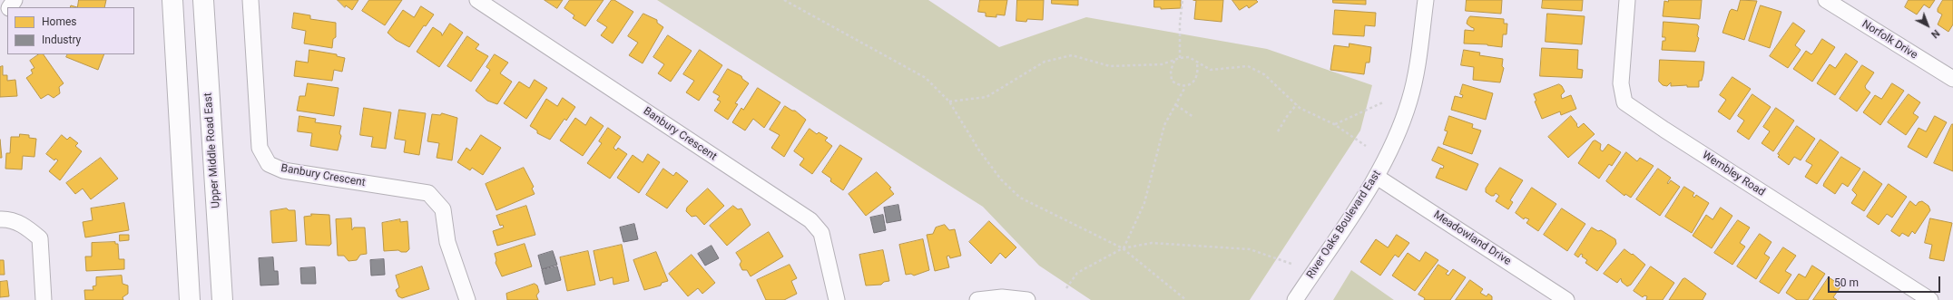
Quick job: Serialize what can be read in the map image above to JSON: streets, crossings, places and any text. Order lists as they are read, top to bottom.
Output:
{
  "streets": {
    "main road": ["Upper Middle Road East"],
    "street": [
      "Norfolk Drive",
      "Banbury Crescent",
      "Wembley Road",
      "River Oaks Boulevard East",
      "Meadowland Drive"
    ]
  },
  "crossings": [
    ["River Oaks Boulevard East", "Meadowland Drive"]
  ],
  "legend": ["Homes", "Industry"],
  "scale_bar": "50 m",
  "north": "bottom right"
}
